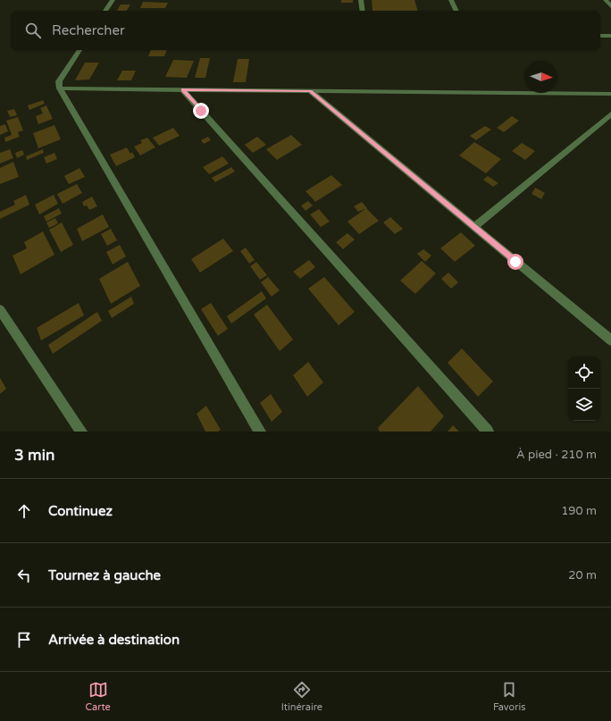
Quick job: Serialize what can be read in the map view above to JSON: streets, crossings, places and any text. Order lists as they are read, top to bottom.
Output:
{
  "north": "right",
  "page": {
    "search": "Rechercher",
    "heading": ["3 min", "À pied · 210 m"],
    "list": [
      ["Continuez", "190 m"],
      ["Tournez à gauche", "20 m"],
      "Arrivée à destination"
    ],
    "nav": ["Carte", "Itinéraire", "Favoris"]
  }
}
